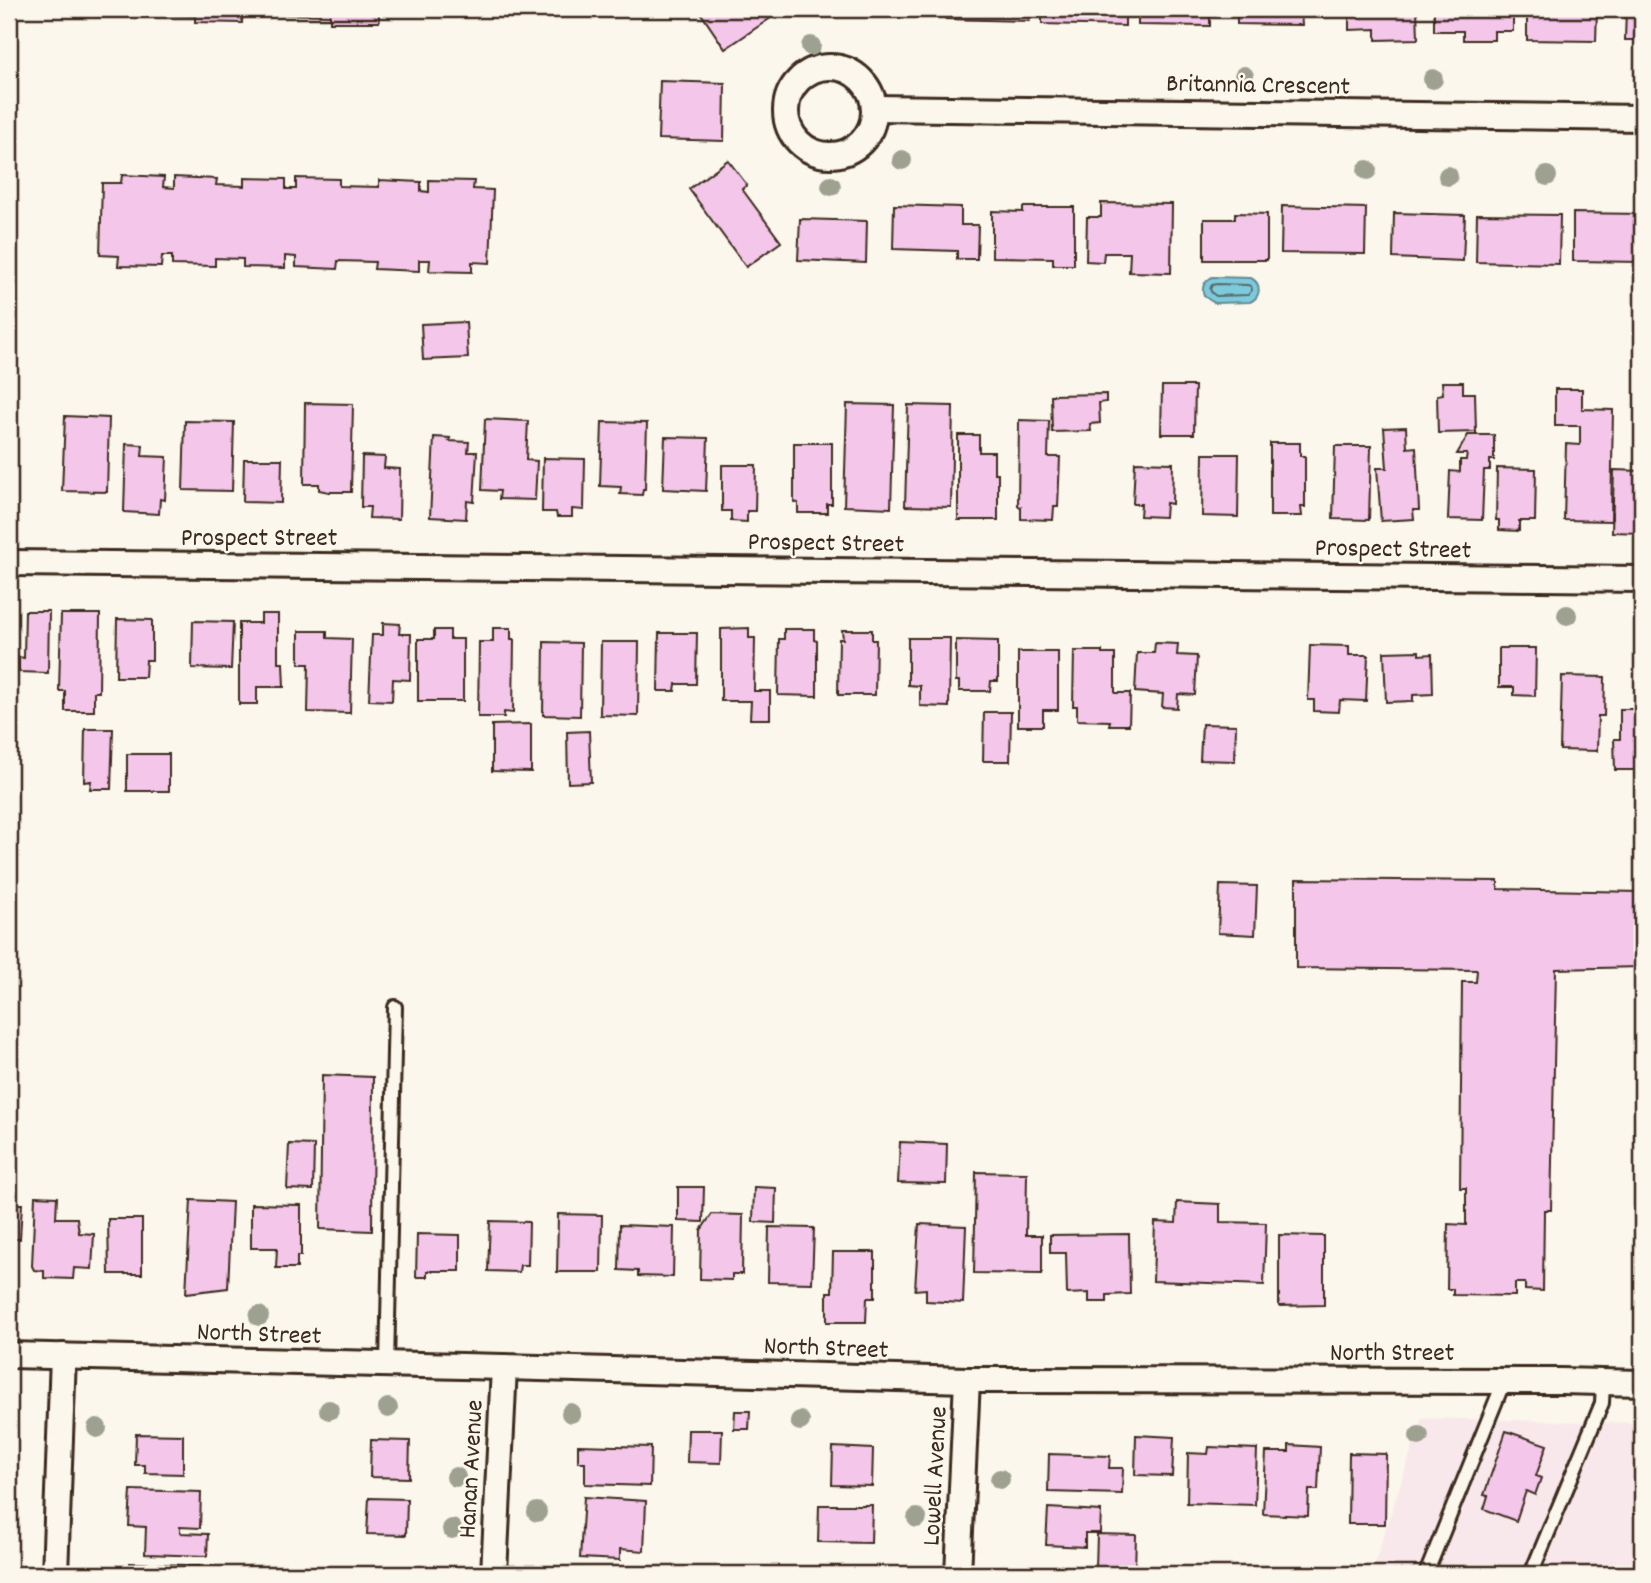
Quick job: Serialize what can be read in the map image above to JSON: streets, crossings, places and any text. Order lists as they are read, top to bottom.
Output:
{
  "streets": {
    "street": [
      "Britannia Crescent",
      "Prospect Street",
      "North Street",
      "Hanan Avenue",
      "Lowell Avenue"
    ]
  },
  "crossings": [
    ["North Street", "Hanan Avenue"],
    ["North Street", "Lowell Avenue"]
  ]
}
